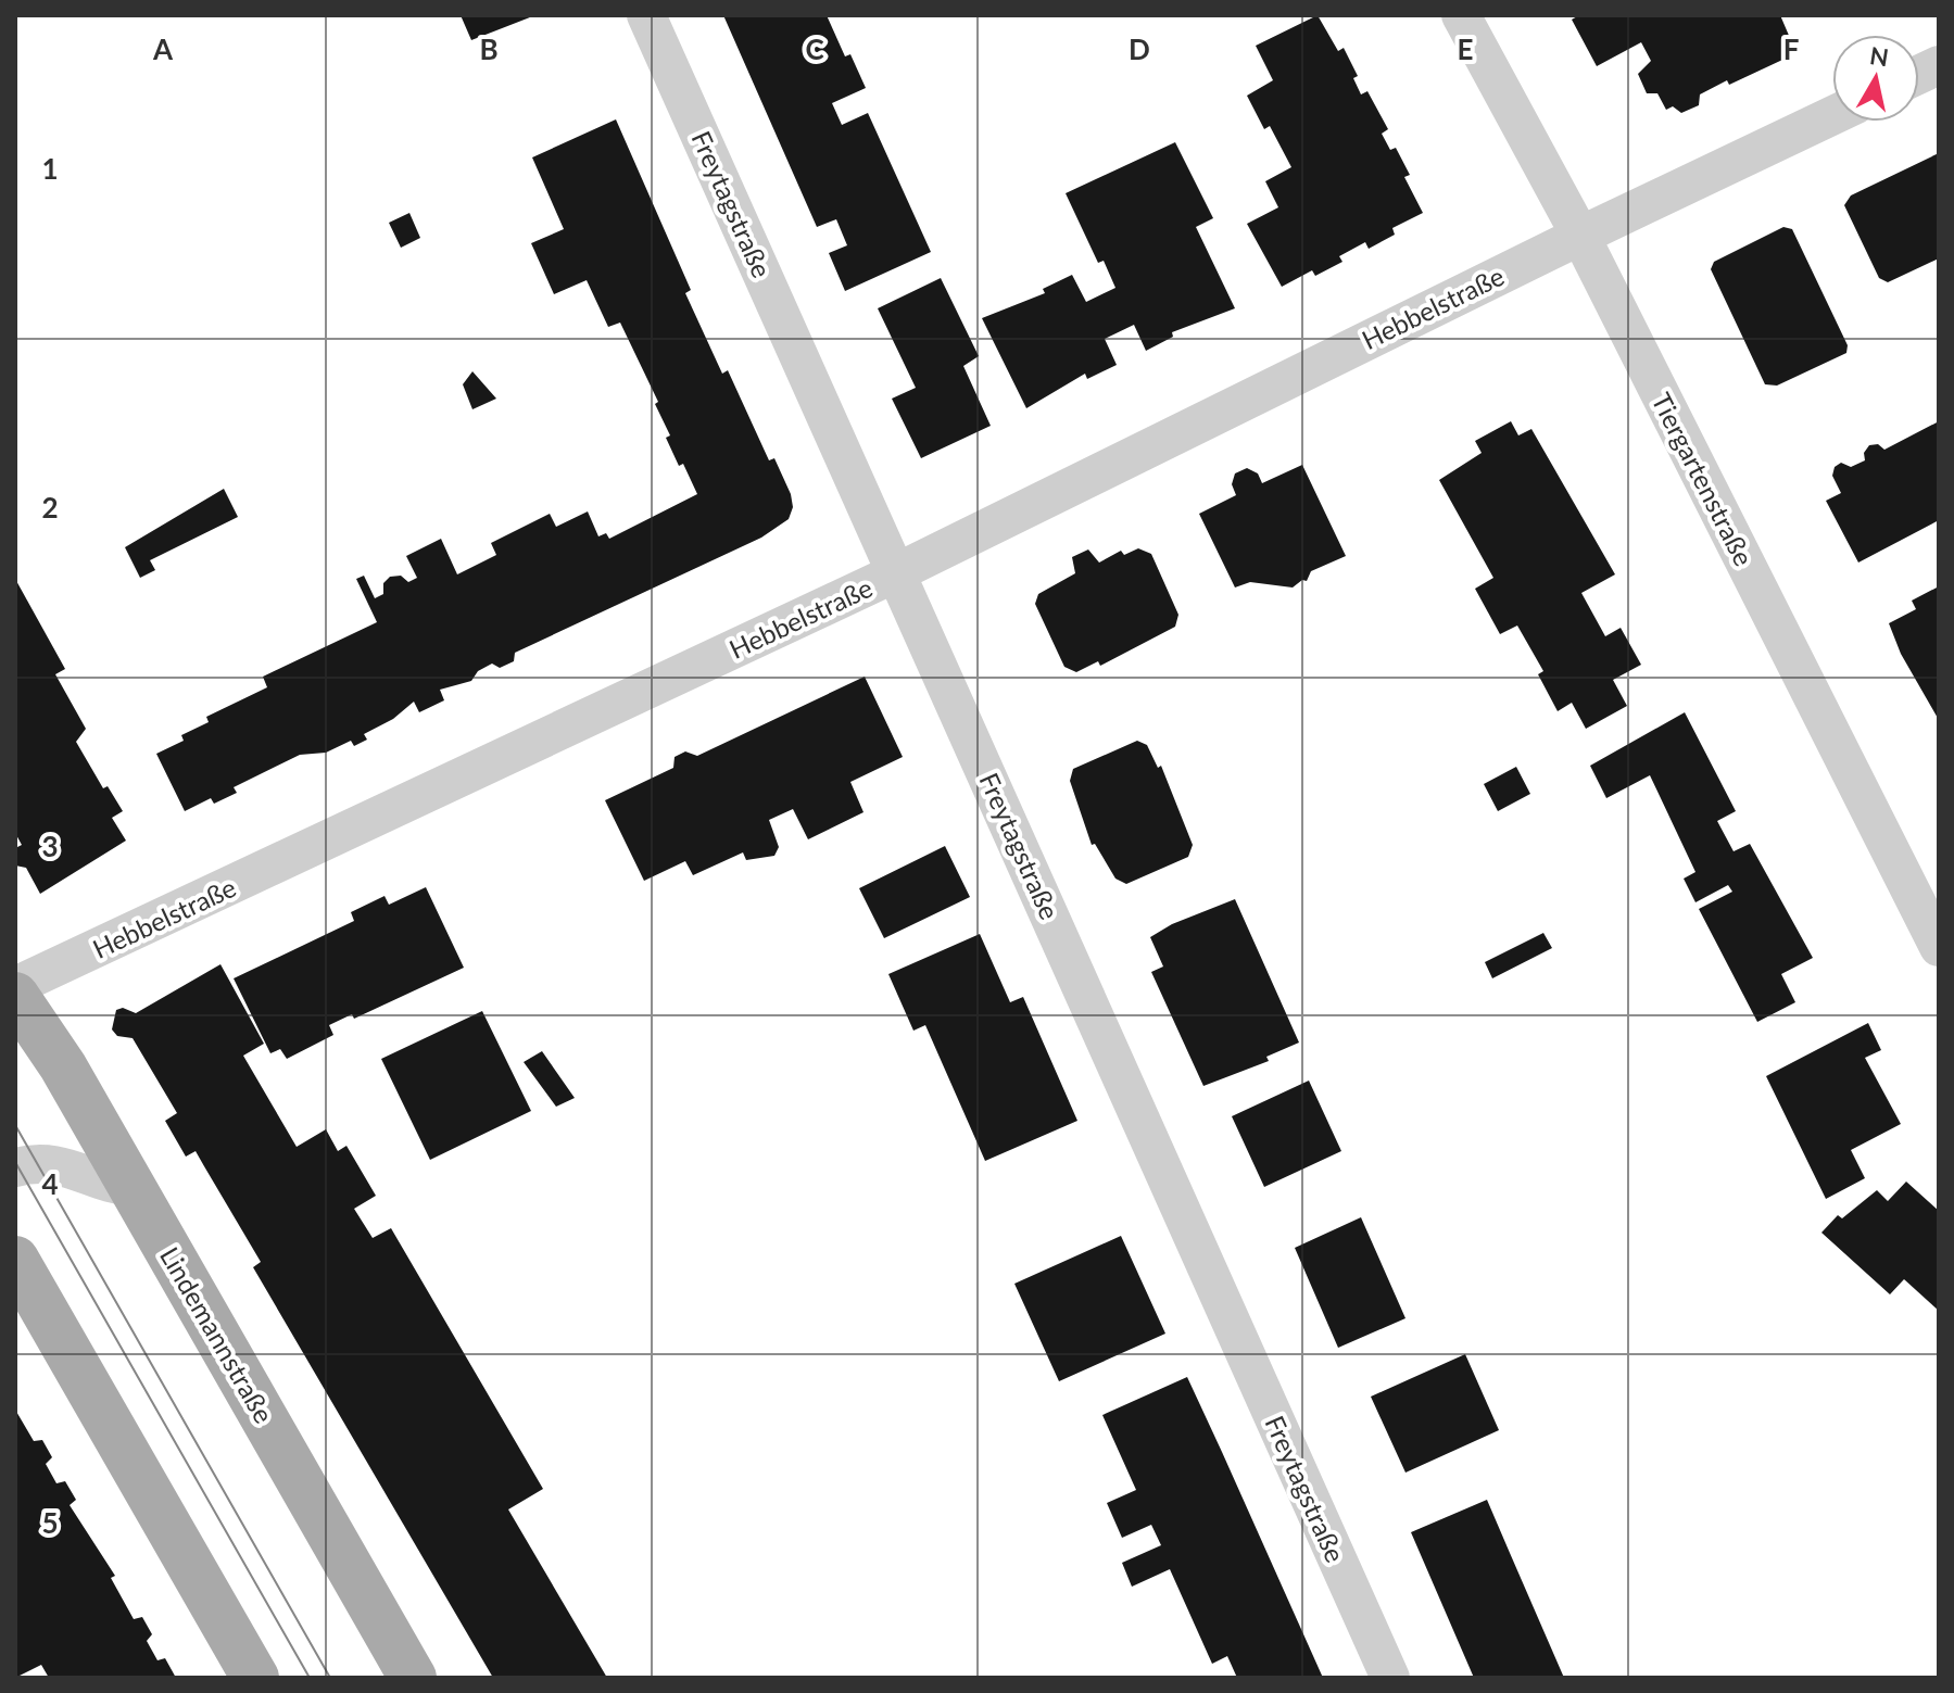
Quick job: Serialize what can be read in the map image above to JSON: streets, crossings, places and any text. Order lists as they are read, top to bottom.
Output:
{
  "streets": {
    "main road": ["Lindemannstraße"],
    "street": ["Freytagstraße", "Hebbelstraße", "Tiergartenstraße"]
  },
  "crossings": [
    ["Freytagstraße", "Hebbelstraße"],
    ["Hebbelstraße", "Tiergartenstraße"]
  ],
  "north": "top",
  "grid": {
    "columns": [
      "A",
      "B",
      "C",
      "D",
      "E",
      "F"
    ],
    "rows": [
      "1",
      "2",
      "3",
      "4",
      "5"
    ]
  }
}
